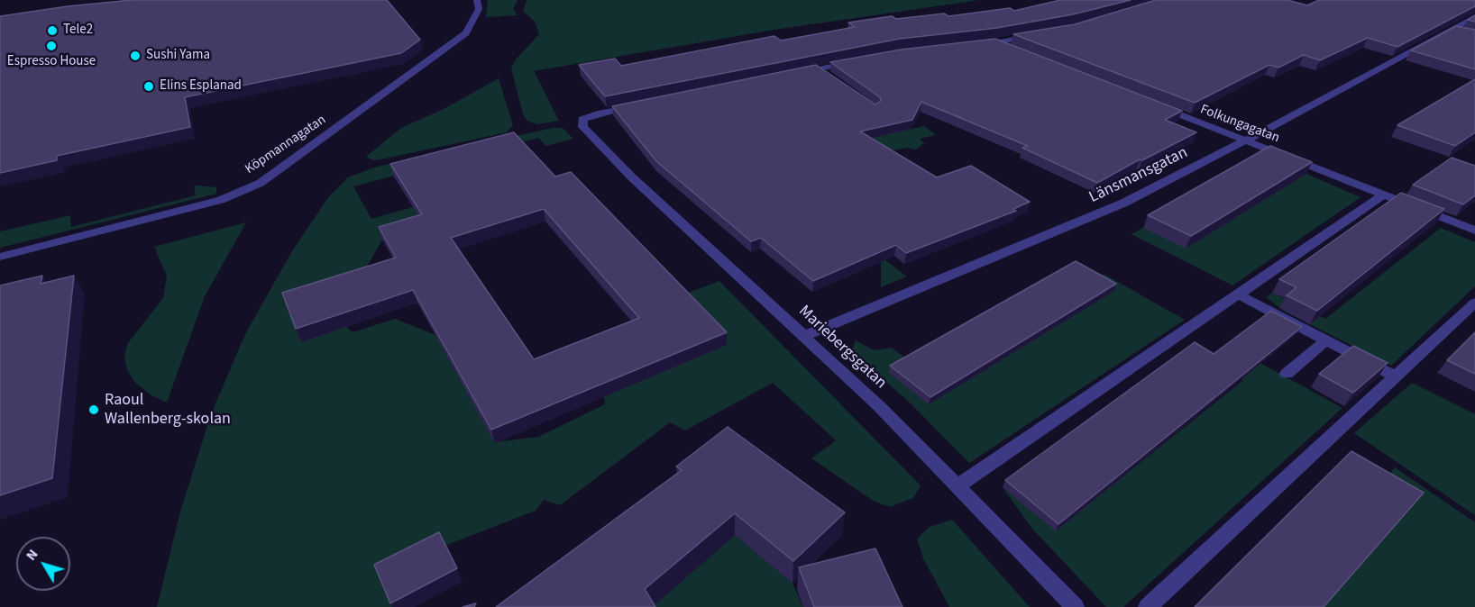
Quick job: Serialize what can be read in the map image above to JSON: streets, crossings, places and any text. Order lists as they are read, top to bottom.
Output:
{
  "streets": {
    "street": [
      "Folkungagatan",
      "Köpmannagatan",
      "Länsmansgatan",
      "Mariebergsgatan"
    ]
  },
  "crossings": [
    ["Folkungagatan", "Länsmansgatan"],
    ["Länsmansgatan", "Mariebergsgatan"]
  ],
  "places": [
    "Tele2",
    "Espresso House",
    "Sushi Yama",
    "Elins Esplanad",
    "Raoul Wallenberg-skolan"
  ],
  "north": "top left"
}
